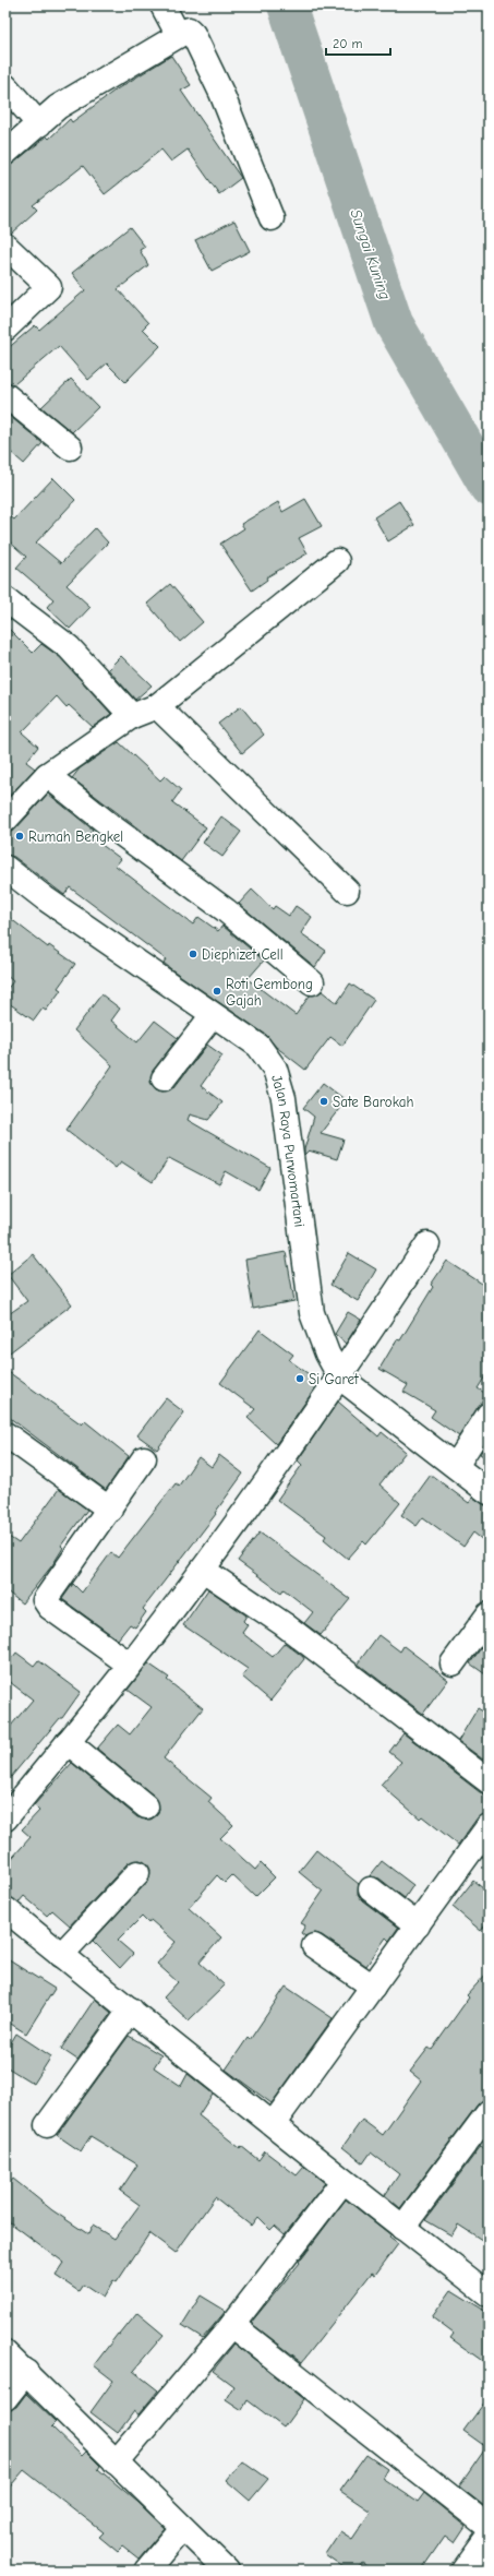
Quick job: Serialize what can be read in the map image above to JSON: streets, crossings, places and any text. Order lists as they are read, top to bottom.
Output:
{
  "streets": {
    "street": ["Jalan Raya Purwomartani"]
  },
  "water": ["Sungai Kuning"],
  "places": [
    "Rumah Bengkel",
    "Diephizet Cell",
    "Roti Gembong Gajah",
    "Sate Barokah",
    "Si Garet"
  ],
  "scale_bar": "20 m"
}
